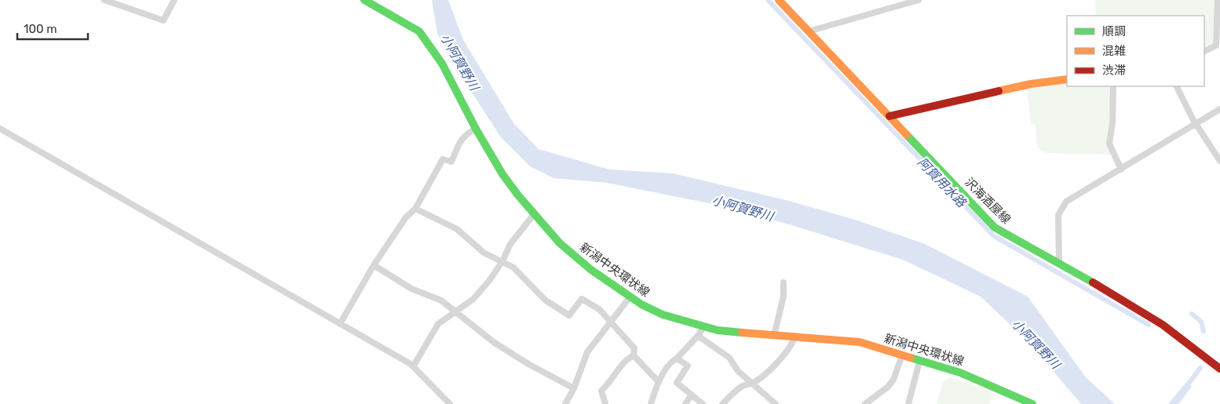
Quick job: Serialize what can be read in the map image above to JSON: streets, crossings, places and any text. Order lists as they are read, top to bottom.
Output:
{
  "streets": {
    "main road": ["沢海酒屋線", "新潟中央環状線"]
  },
  "water": ["小阿賀野川", "阿賀用水路"],
  "legend": ["順調", "混雑", "渋滞"],
  "scale_bar": "100 m"
}
